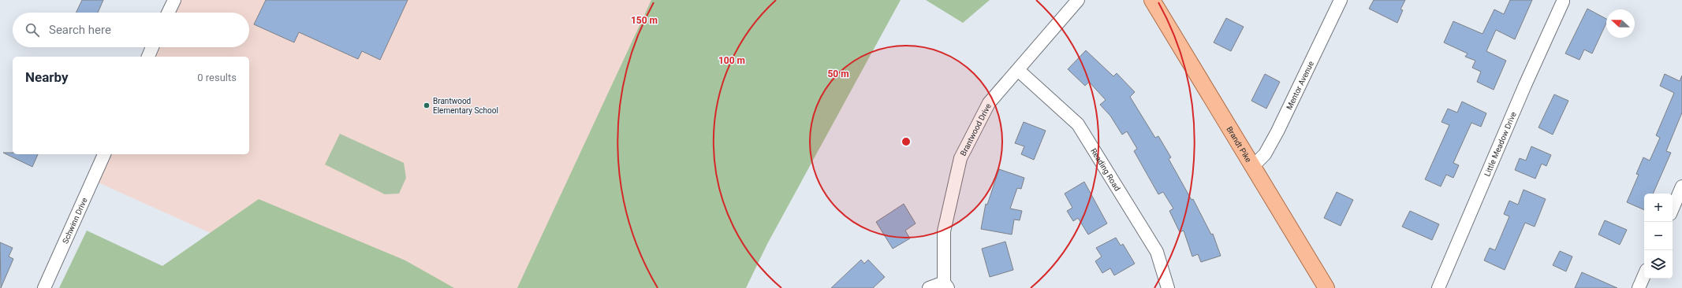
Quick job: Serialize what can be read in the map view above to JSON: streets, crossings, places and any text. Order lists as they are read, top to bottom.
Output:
{
  "streets": {
    "main road": ["Brandt Pike"],
    "street": [
      "Mentor Avenue",
      "Brantwood Drive",
      "Little Meadow Drive",
      "Reading Road",
      "Schwinn Drive"
    ]
  },
  "crossings": [
    ["Mentor Avenue", "Brandt Pike"],
    ["Brantwood Drive", "Reading Road"]
  ],
  "places": ["Brantwood Elementary School"],
  "north": "left",
  "page": {
    "search": "Search here",
    "heading": ["Nearby", "0 results"],
    "map_buttons": ["+", "−"]
  },
  "rings": ["150 m", "100 m", "50 m"]
}
